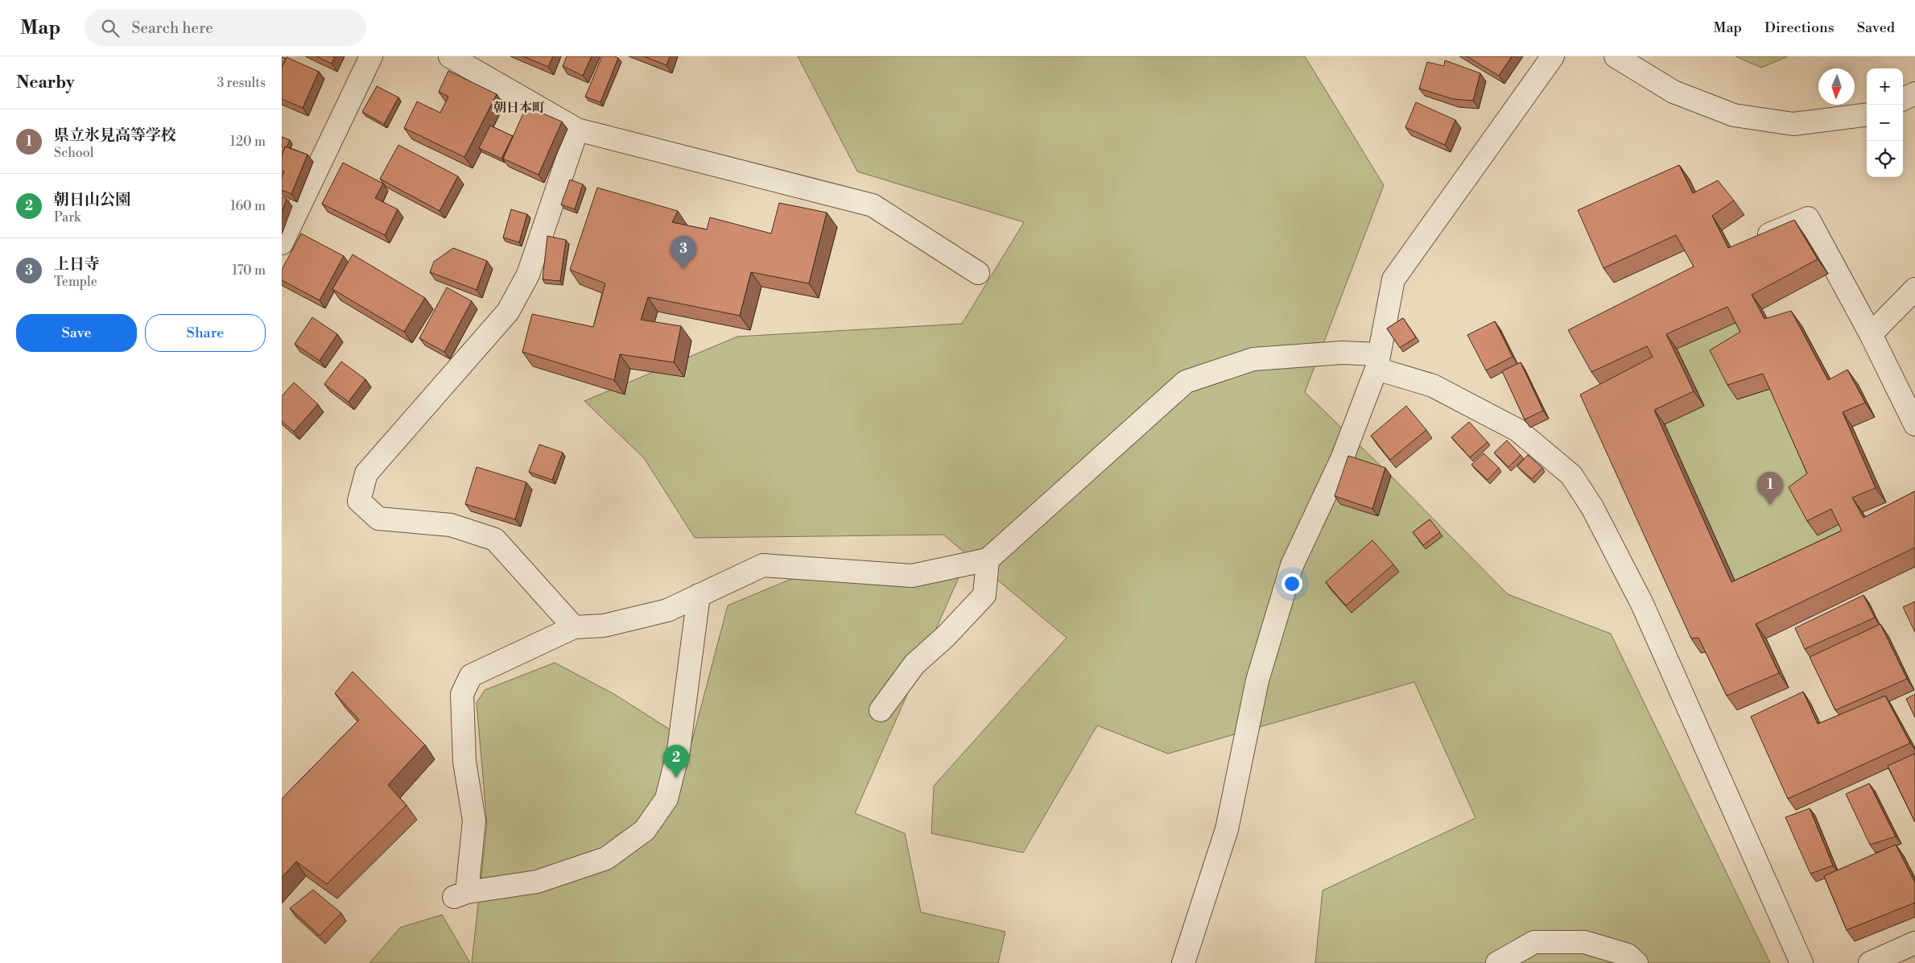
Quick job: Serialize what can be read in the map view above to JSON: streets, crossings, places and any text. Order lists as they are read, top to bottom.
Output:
{
  "districts": ["朝日本町"],
  "north": "bottom",
  "page": {
    "header": "Map",
    "search": "Search here",
    "nav": ["Map", "Directions", "Saved"],
    "heading": ["Nearby", "3 results"],
    "map_buttons": ["+", "−"],
    "list": [
      {
        "mark": "1",
        "name": "県立氷見高等学校",
        "note": "School",
        "value": "120 m"
      },
      {
        "mark": "2",
        "name": "朝日山公園",
        "note": "Park",
        "value": "160 m"
      },
      {
        "mark": "3",
        "name": "上日寺",
        "note": "Temple",
        "value": "170 m"
      }
    ],
    "pins": ["3", "1", "2"],
    "buttons": ["Save", "Share"]
  }
}
